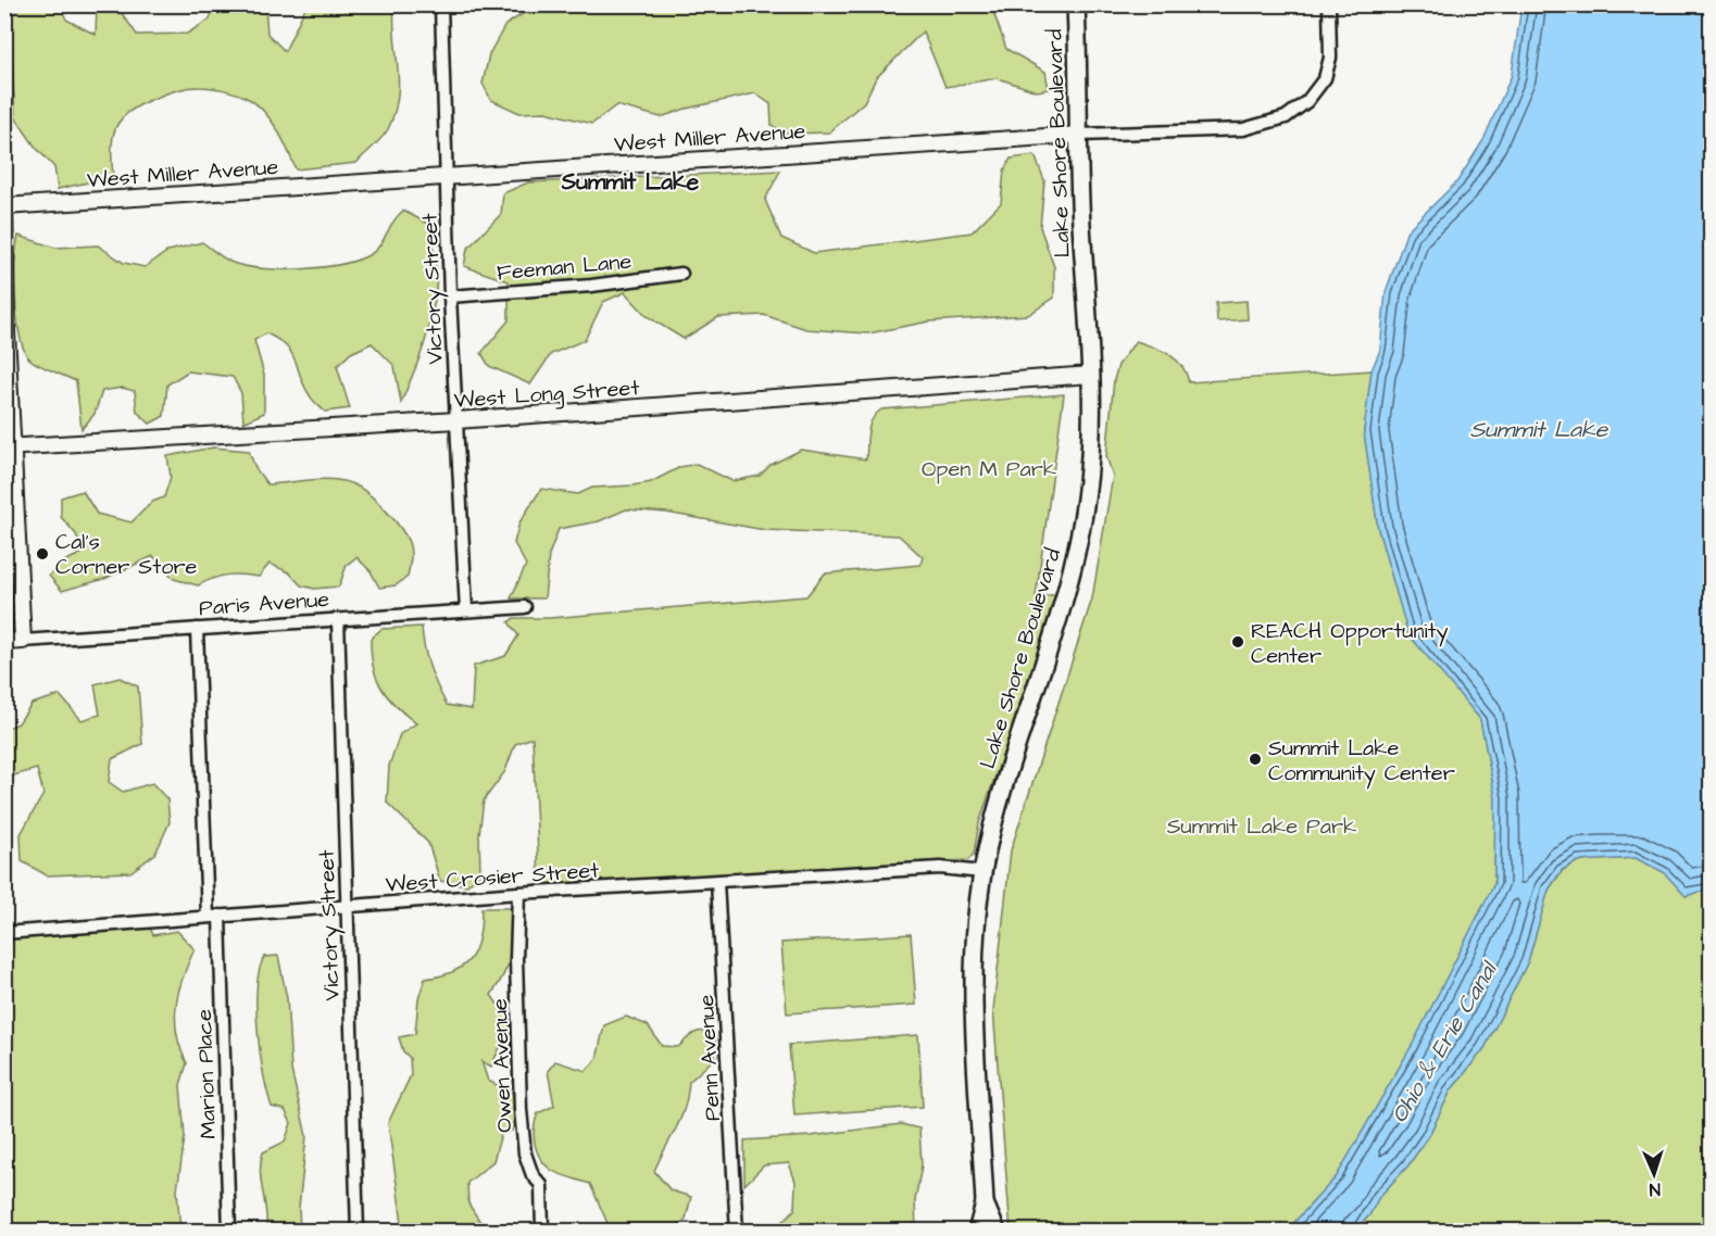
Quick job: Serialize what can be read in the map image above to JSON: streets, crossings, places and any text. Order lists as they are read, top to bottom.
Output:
{
  "streets": {
    "main road": ["Lake Shore Boulevard"],
    "street": [
      "West Miller Avenue",
      "Feeman Lane",
      "Victory Street",
      "West Long Street",
      "Paris Avenue",
      "West Crosier Street",
      "Penn Avenue",
      "Owen Avenue",
      "Marion Place"
    ]
  },
  "crossings": [
    ["West Miller Avenue", "Lake Shore Boulevard"],
    ["West Miller Avenue", "Victory Street"],
    ["Lake Shore Boulevard", "West Long Street"],
    ["Lake Shore Boulevard", "West Crosier Street"],
    ["Feeman Lane", "Victory Street"],
    ["Victory Street", "West Long Street"],
    ["Victory Street", "Paris Avenue"],
    ["Victory Street", "West Crosier Street"],
    ["Paris Avenue", "Marion Place"],
    ["West Crosier Street", "Penn Avenue"],
    ["West Crosier Street", "Owen Avenue"],
    ["West Crosier Street", "Marion Place"]
  ],
  "districts": ["Summit Lake"],
  "water": ["Summit Lake", "Ohio & Erie Canal"],
  "parks": ["Open M Park", "Summit Lake Park"],
  "places": ["Cal’s Corner Store", "REACH Opportunity Center", "Summit Lake Community Center"],
  "north": "bottom"
}
